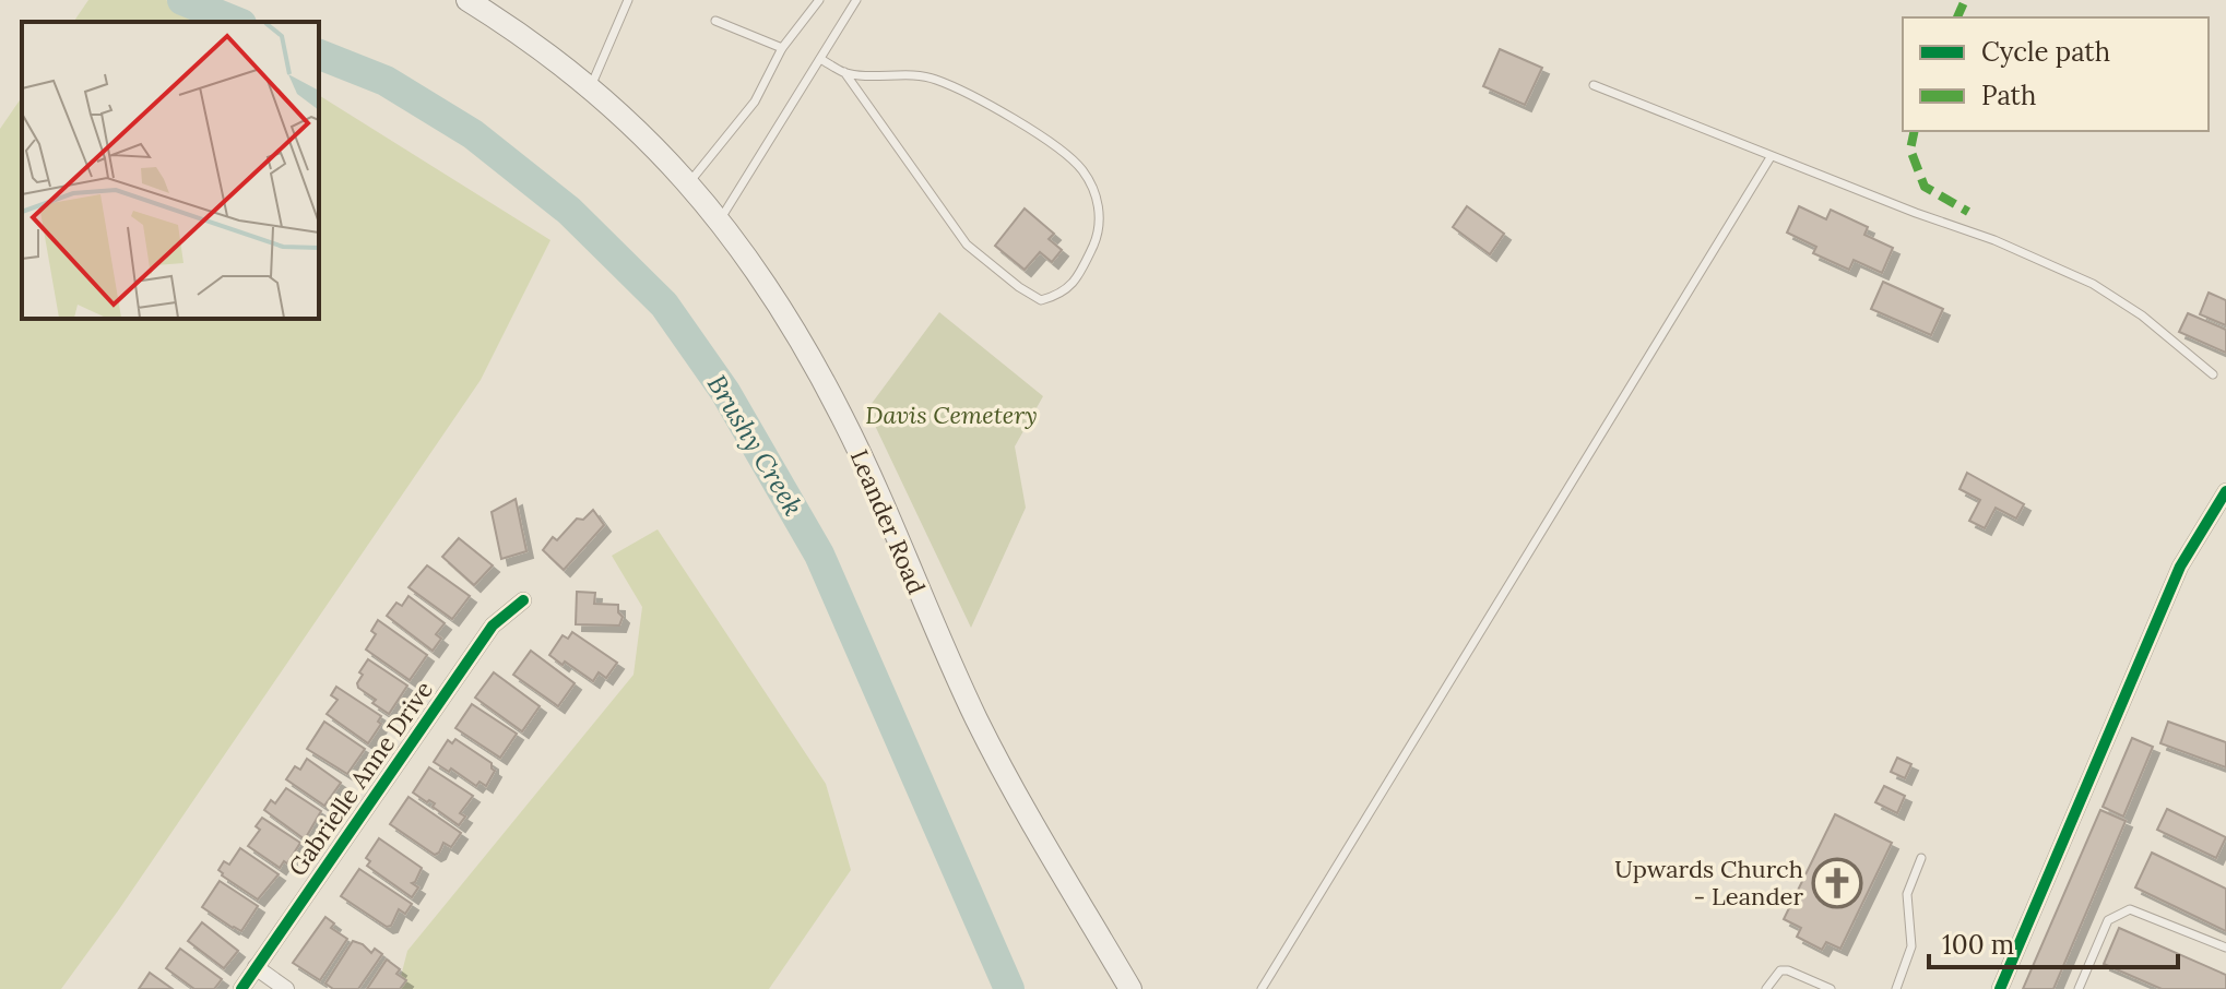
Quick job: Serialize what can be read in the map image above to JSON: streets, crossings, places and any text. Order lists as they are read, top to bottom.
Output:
{
  "streets": {
    "main road": ["Leander Road"],
    "street": ["Gabrielle Anne Drive"]
  },
  "water": ["Brushy Creek"],
  "parks": ["Davis Cemetery"],
  "places": {
    "church": ["Upwards Church - Leander"]
  },
  "legend": ["Cycle path", "Path"],
  "scale_bar": "100 m"
}
